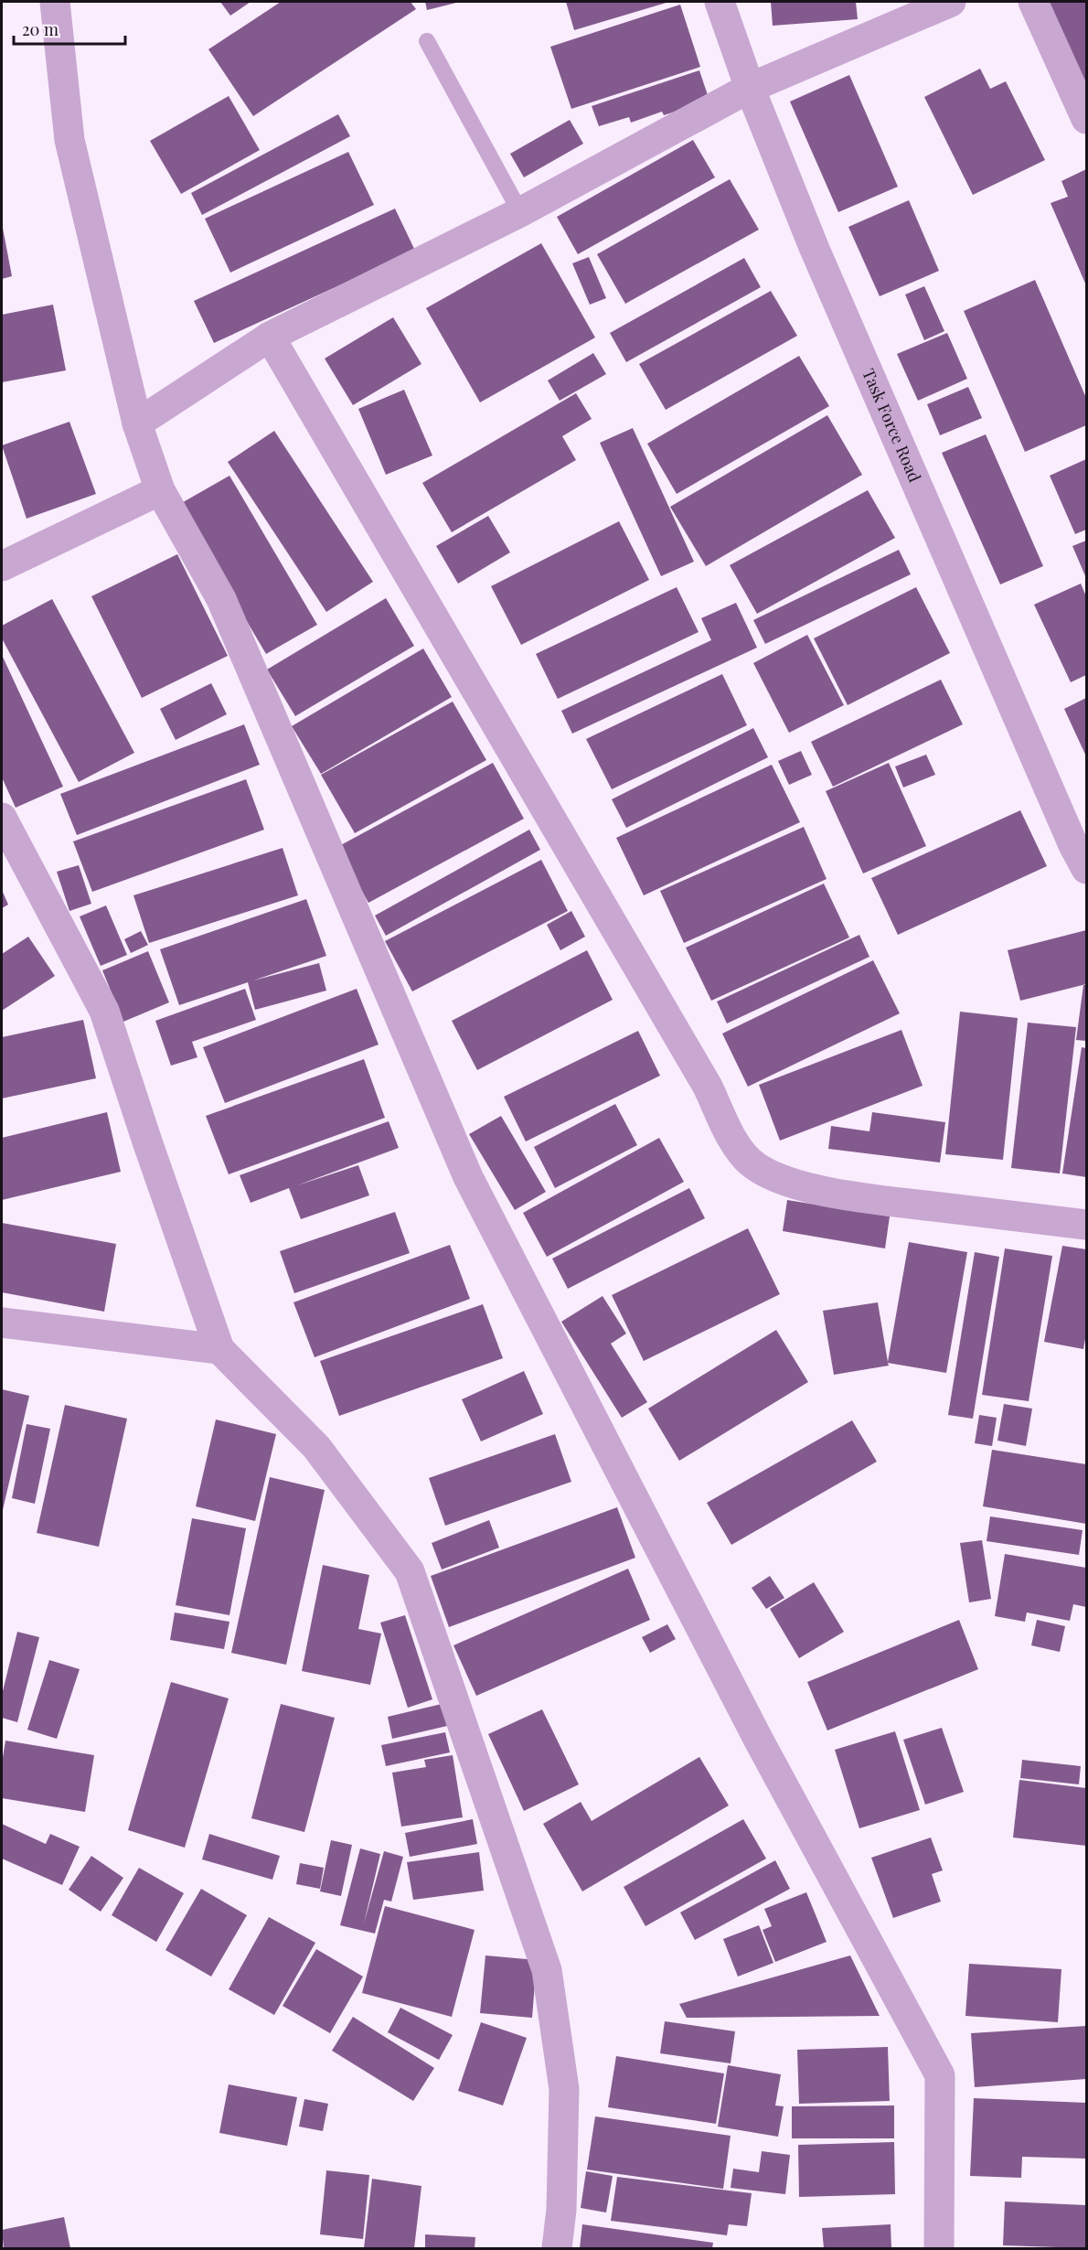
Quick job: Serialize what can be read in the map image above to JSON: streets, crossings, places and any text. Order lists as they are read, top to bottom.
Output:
{
  "streets": {
    "street": ["Task Force Road"]
  },
  "scale_bar": "20 m"
}
